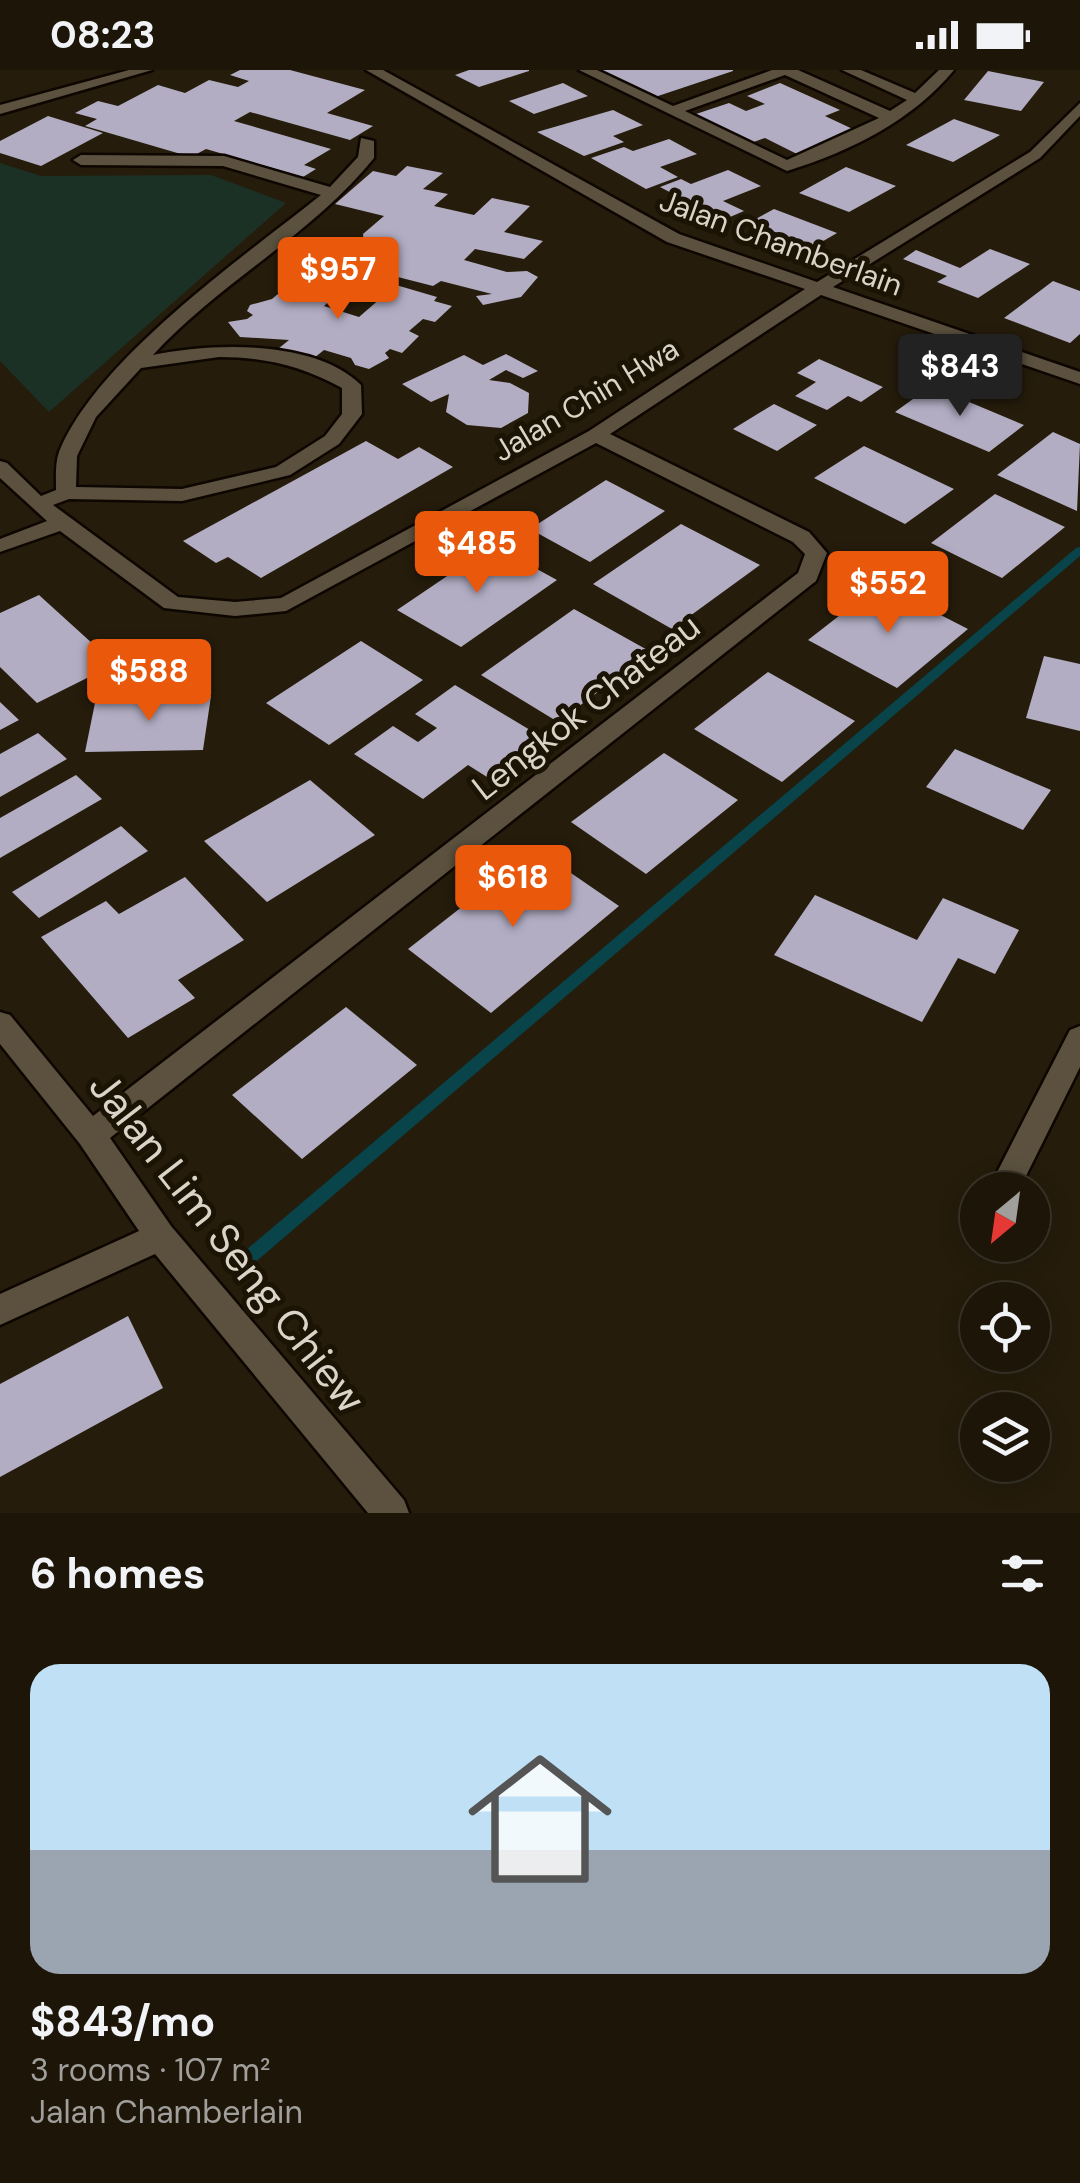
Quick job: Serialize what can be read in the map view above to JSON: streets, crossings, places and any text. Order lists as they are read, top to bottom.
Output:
{
  "streets": {
    "street": [
      "Jalan Chamberlain",
      "Jalan Chin Hwa",
      "Lengkok Chateau",
      "Jalan Lim Seng Chiew"
    ]
  },
  "crossings": [
    ["Jalan Chamberlain", "Jalan Chin Hwa"],
    ["Jalan Chin Hwa", "Lengkok Chateau"],
    ["Lengkok Chateau", "Jalan Lim Seng Chiew"]
  ],
  "north": "bottom left",
  "page": {
    "status": "08:23",
    "price": [
      "$957",
      "$843",
      "$485",
      "$552",
      "$588",
      "$618"
    ],
    "heading": "6 homes",
    "list": [
      {
        "name": "$843/mo",
        "note": "3 rooms · 107 m² · Jalan Chamberlain"
      }
    ]
  }
}
